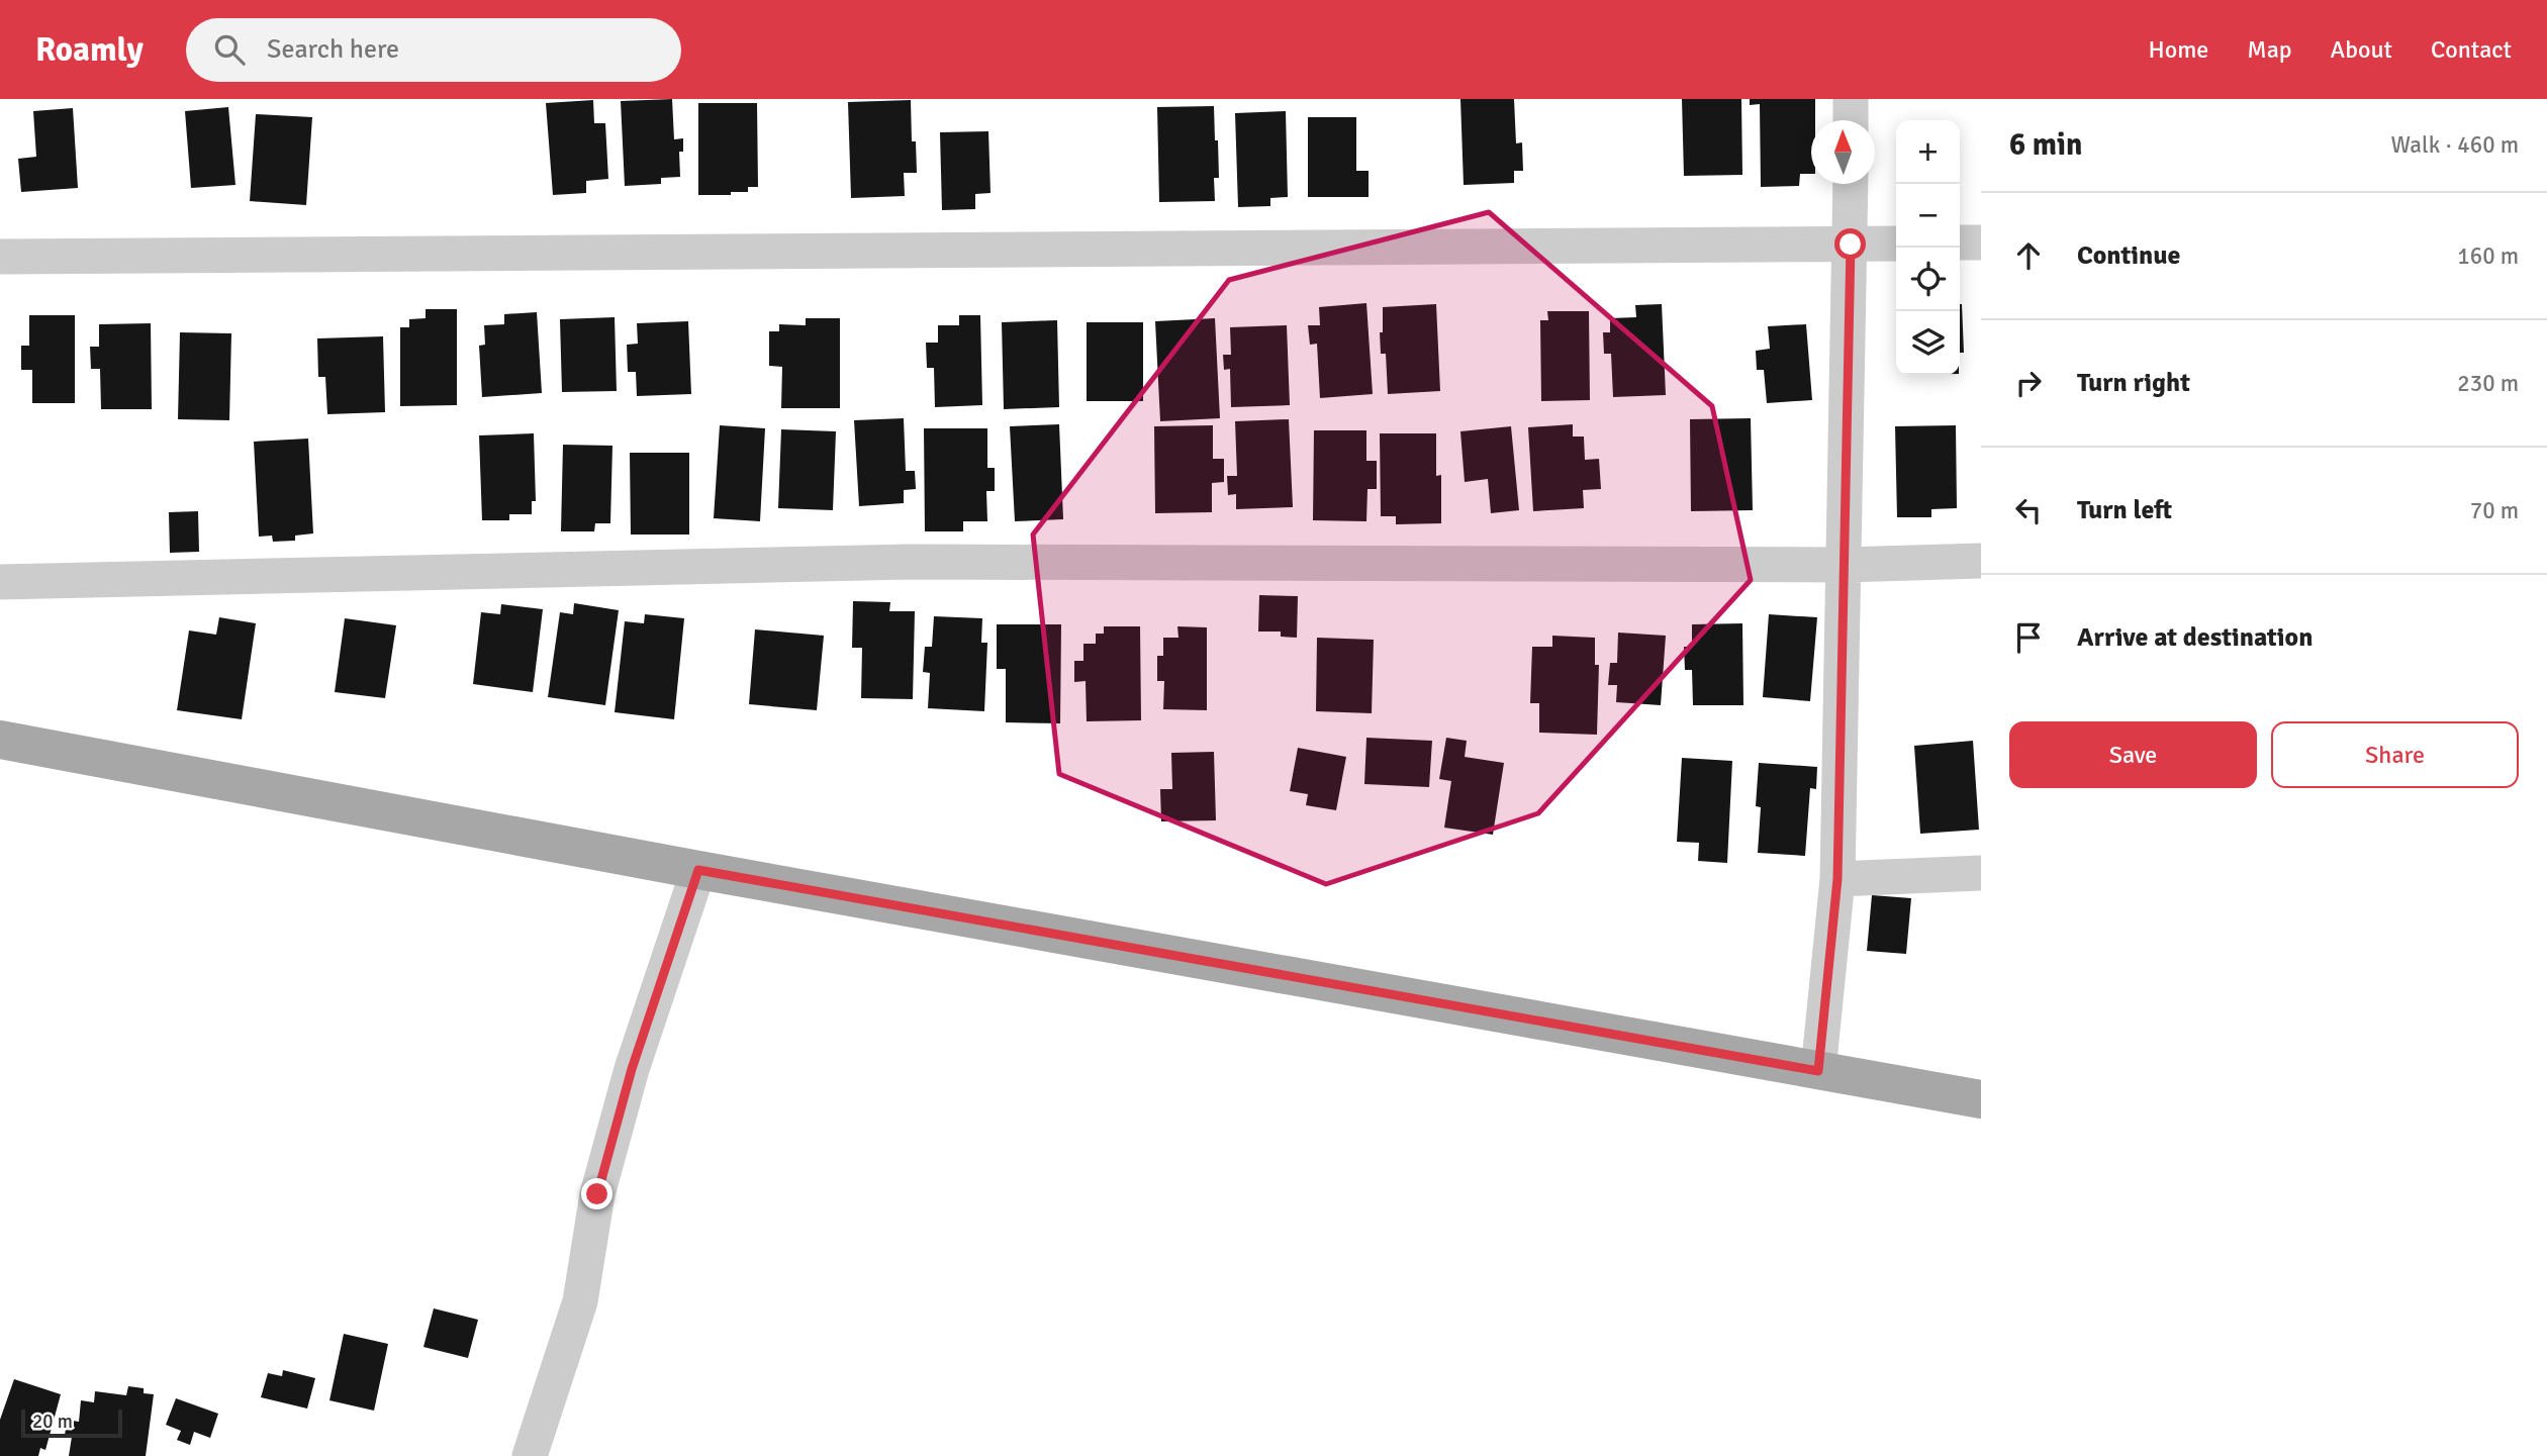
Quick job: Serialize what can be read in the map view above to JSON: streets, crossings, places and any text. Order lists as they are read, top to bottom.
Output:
{
  "scale_bar": "20 m",
  "north": "top",
  "page": {
    "header": "Roamly",
    "search": "Search here",
    "nav": [
      "Home",
      "Map",
      "About",
      "Contact"
    ],
    "heading": ["6 min", "Walk · 460 m"],
    "map_buttons": ["+", "−"],
    "list": [
      ["Continue", "160 m"],
      ["Turn right", "230 m"],
      ["Turn left", "70 m"],
      "Arrive at destination"
    ],
    "buttons": ["Save", "Share"],
    "scale": "20 m"
  }
}
